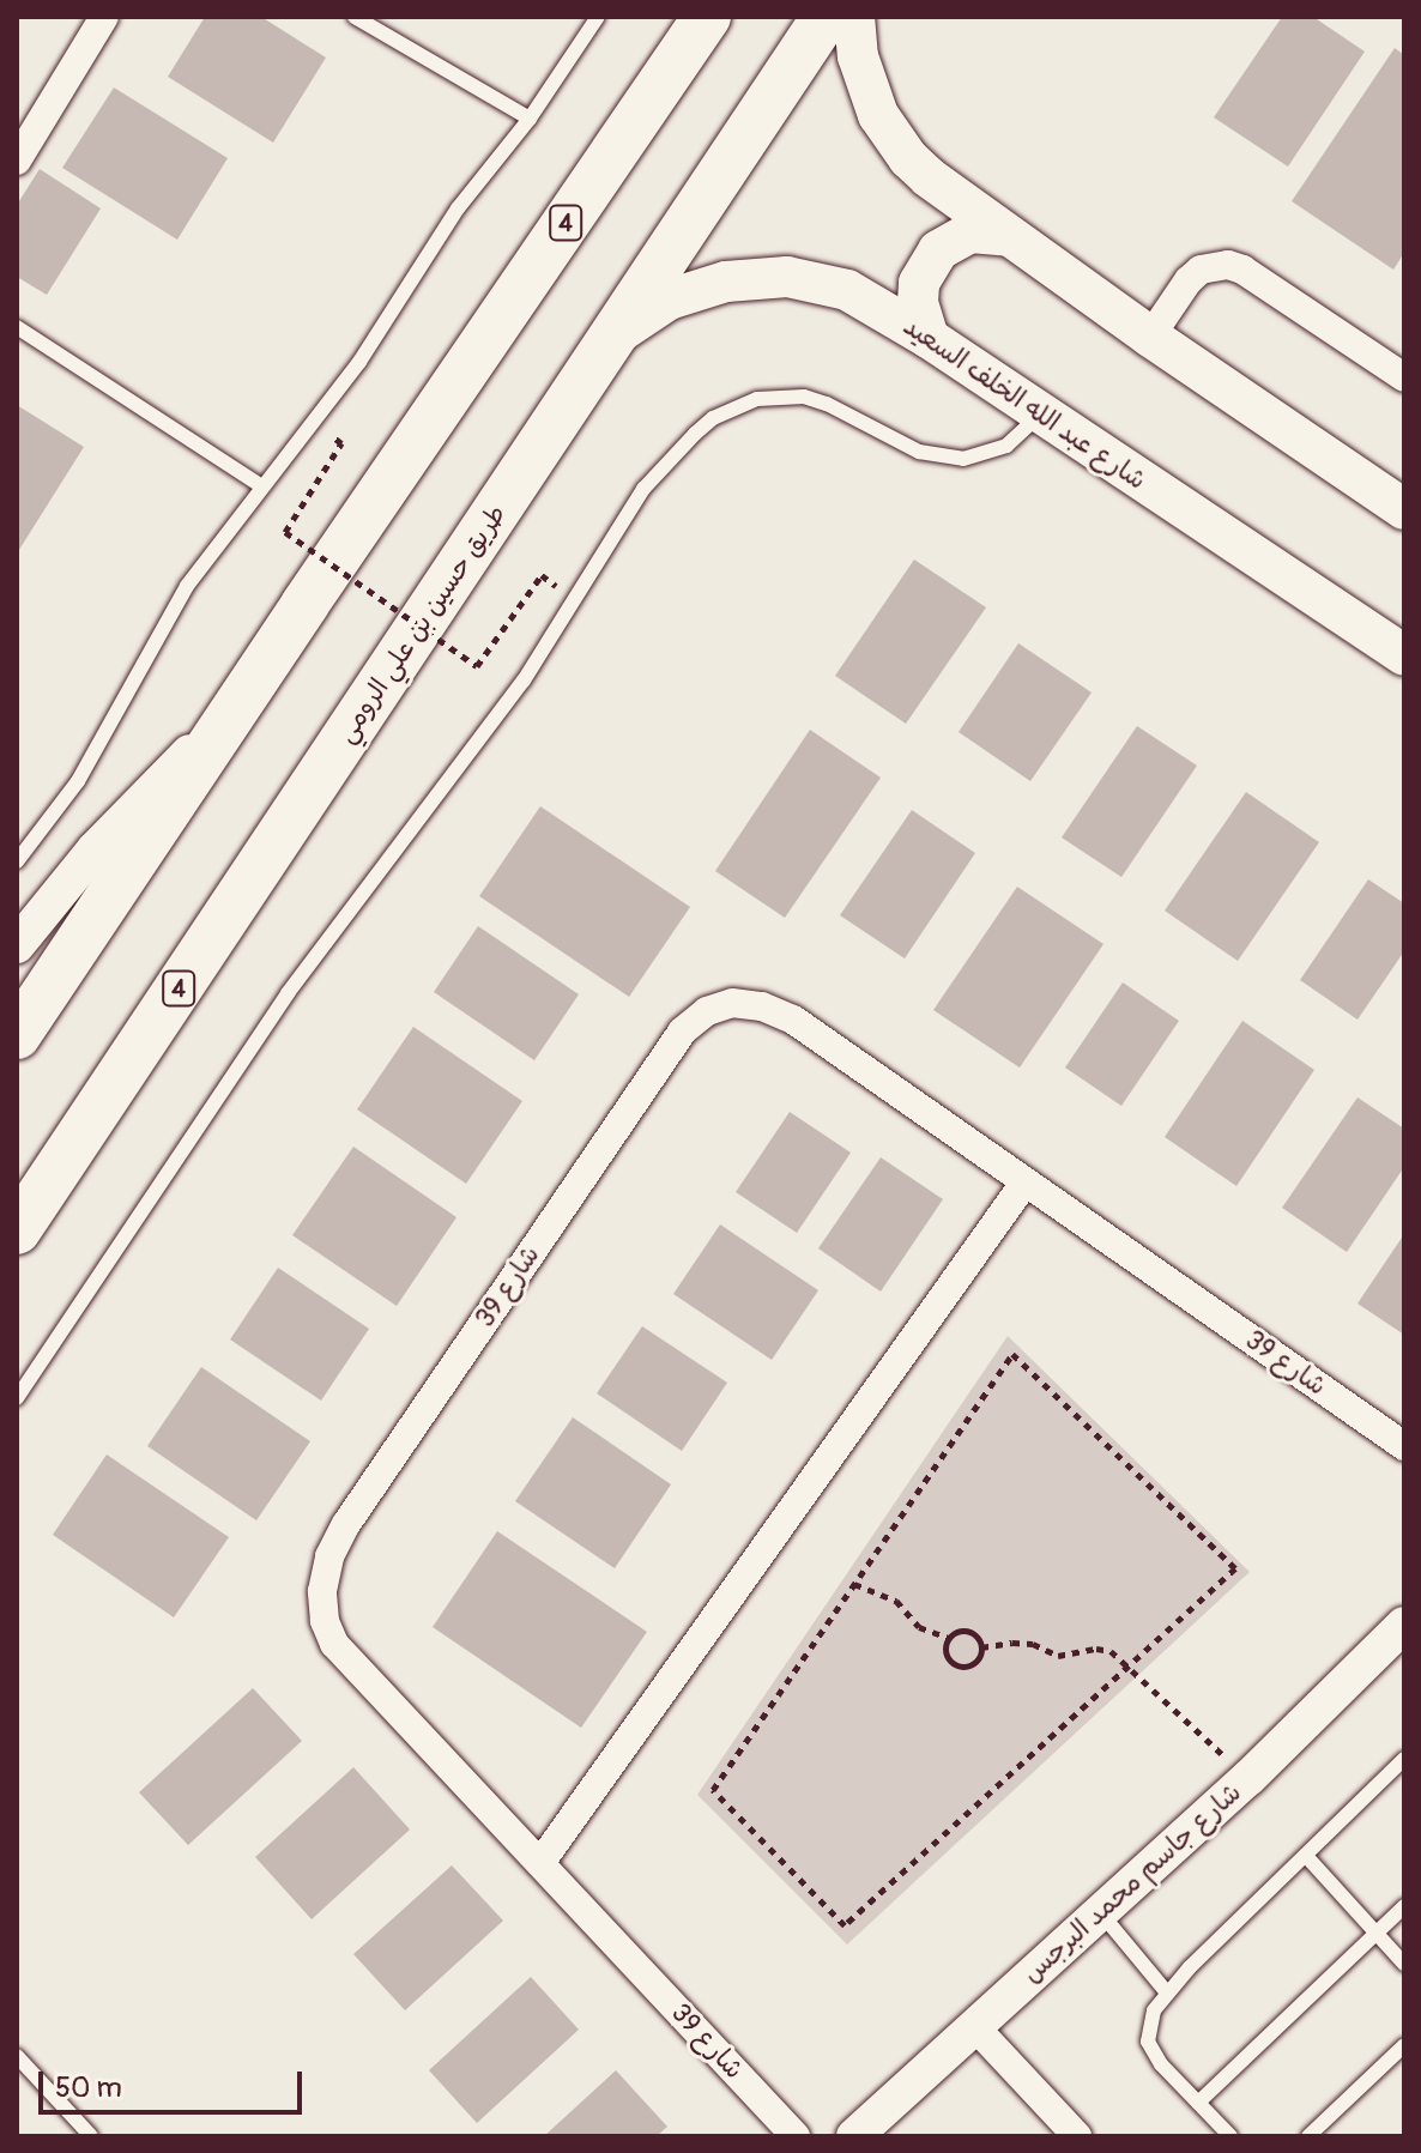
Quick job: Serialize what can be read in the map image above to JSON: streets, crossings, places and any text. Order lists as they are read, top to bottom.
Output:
{
  "streets": {
    "highway": ["4", "طريق حسين بن علي الرومي"],
    "main road": ["شارع عبد الله الخلف السعيد"],
    "street": ["شارع 39", "شارع جاسم محمد البرجس"]
  },
  "crossings": [
    ["شارع عبد الله الخلف السعيد", "طريق حسين بن علي الرومي"]
  ],
  "scale_bar": "50 m"
}
